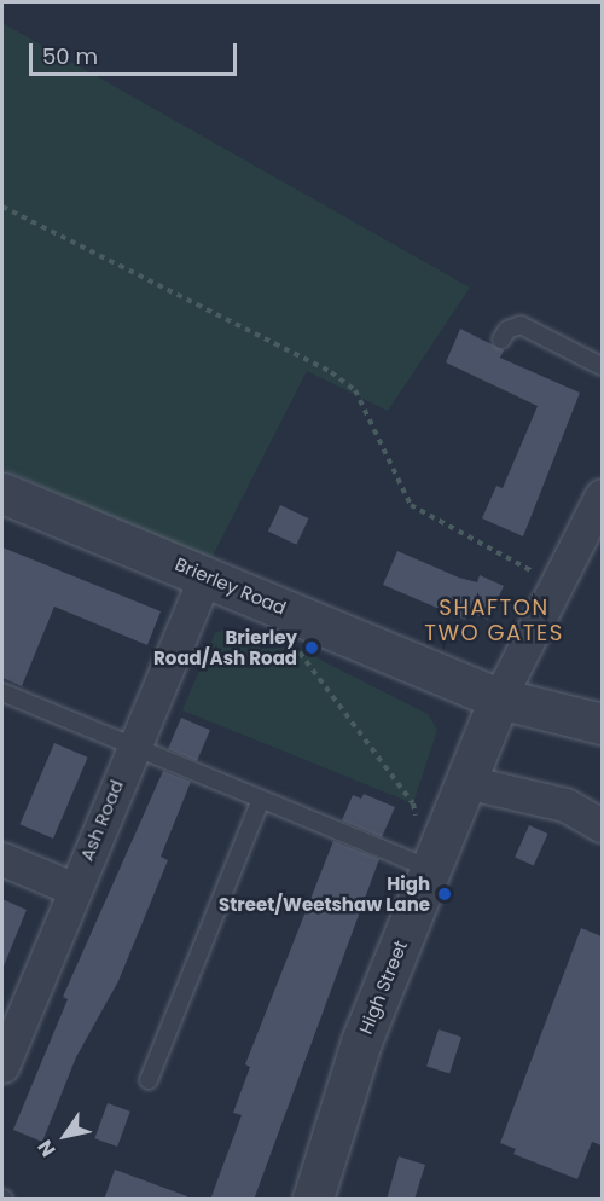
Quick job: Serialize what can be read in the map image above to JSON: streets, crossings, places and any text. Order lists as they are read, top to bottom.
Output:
{
  "streets": {
    "street": ["Brierley Road", "Ash Road", "High Street"]
  },
  "crossings": [
    ["Brierley Road", "Ash Road"],
    ["Brierley Road", "High Street"]
  ],
  "districts": ["SHAFTON TWO GATES"],
  "places": ["Brierley Road/Ash Road", "High Street/Weetshaw Lane"],
  "scale_bar": "50 m",
  "north": "bottom left"
}
